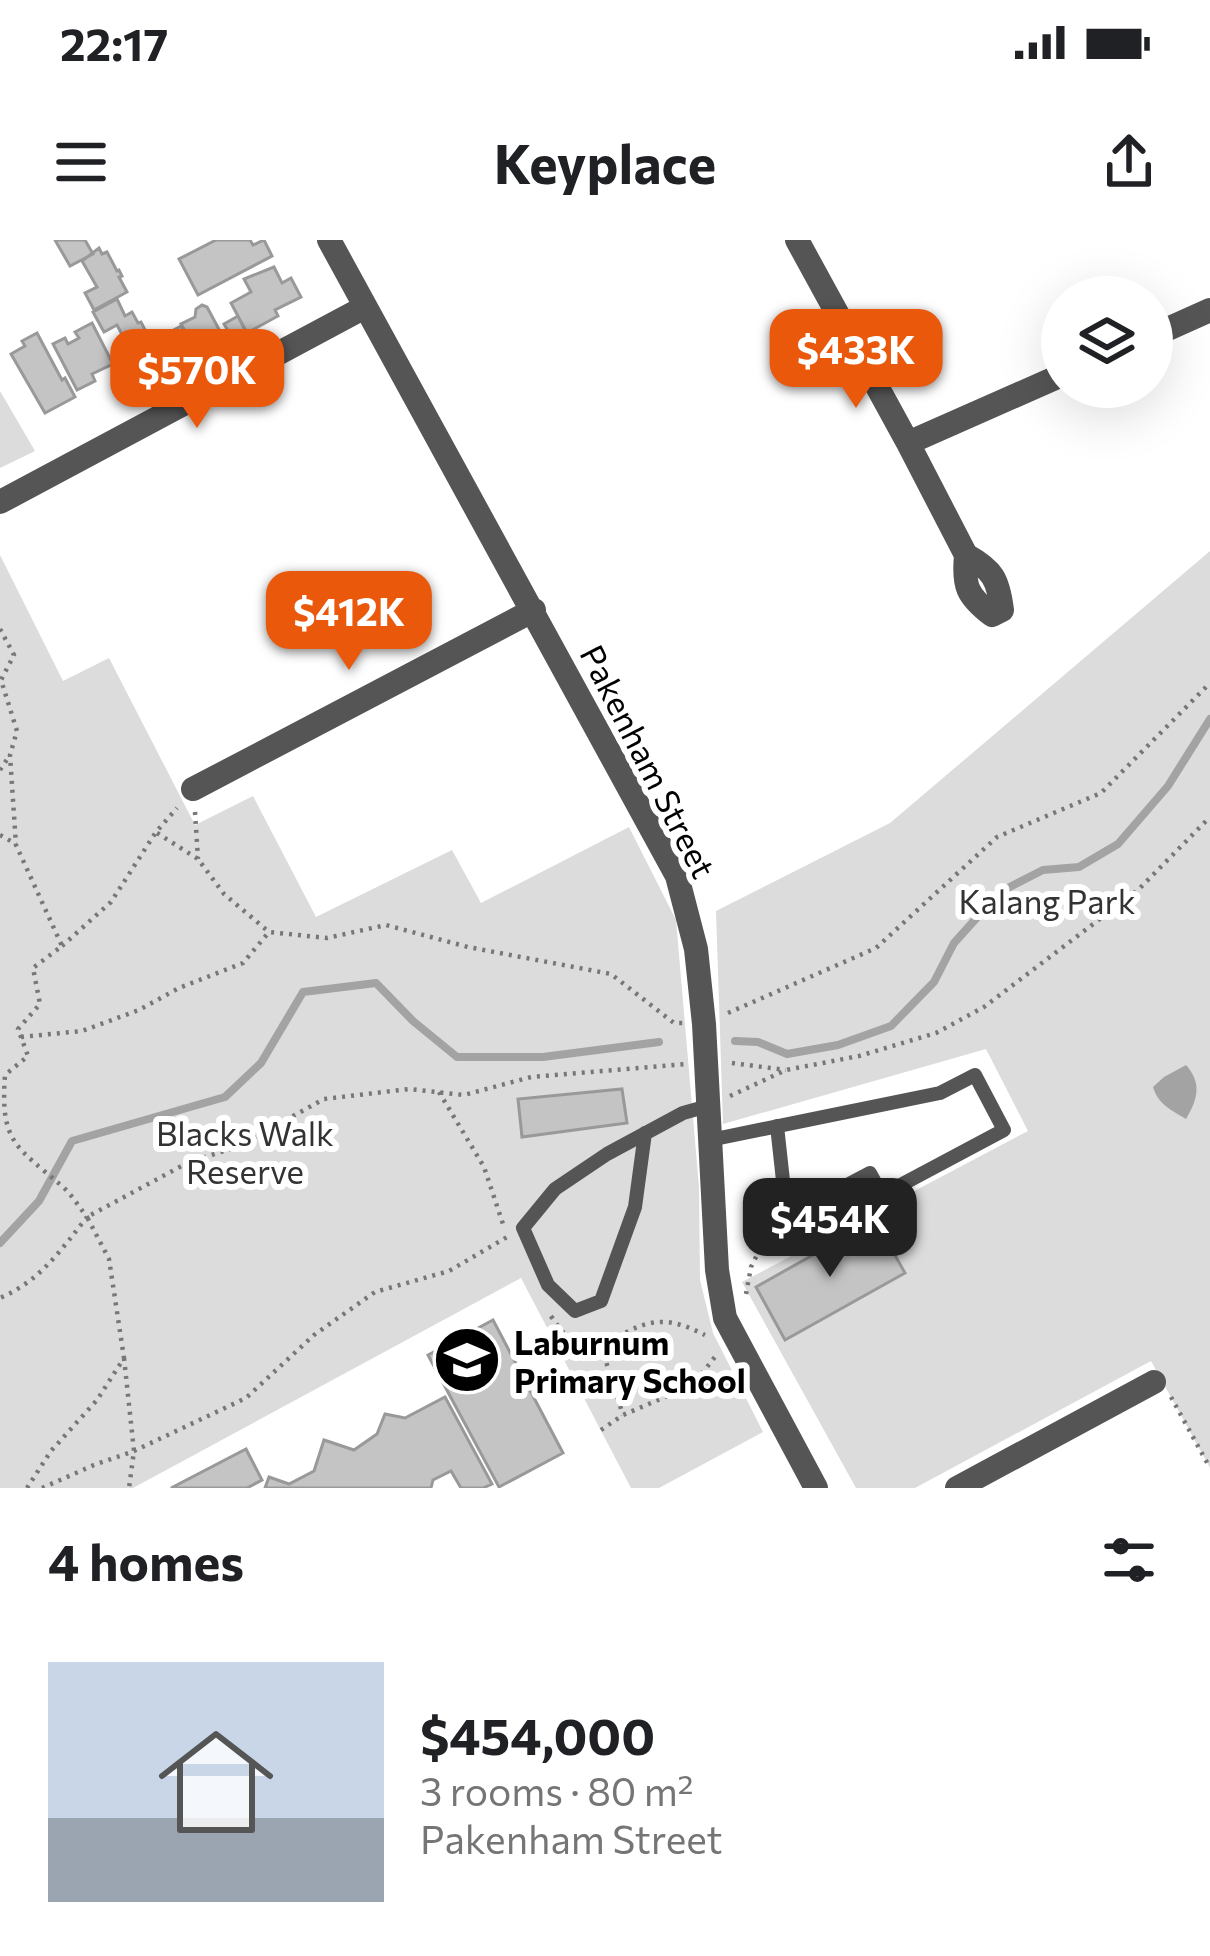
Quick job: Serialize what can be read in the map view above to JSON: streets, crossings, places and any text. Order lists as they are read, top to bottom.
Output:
{
  "streets": {
    "street": ["Pakenham Street"]
  },
  "parks": ["Kalang Park", "Blacks Walk Reserve"],
  "places": {
    "school or university": ["Laburnum Primary School"]
  },
  "page": {
    "status": "22:17",
    "header": "Keyplace",
    "price": [
      "$433K",
      "$570K",
      "$412K",
      "$454K"
    ],
    "heading": "4 homes",
    "list": [
      {
        "name": "$454,000",
        "note": "3 rooms · 80 m² · Pakenham Street"
      }
    ]
  }
}
